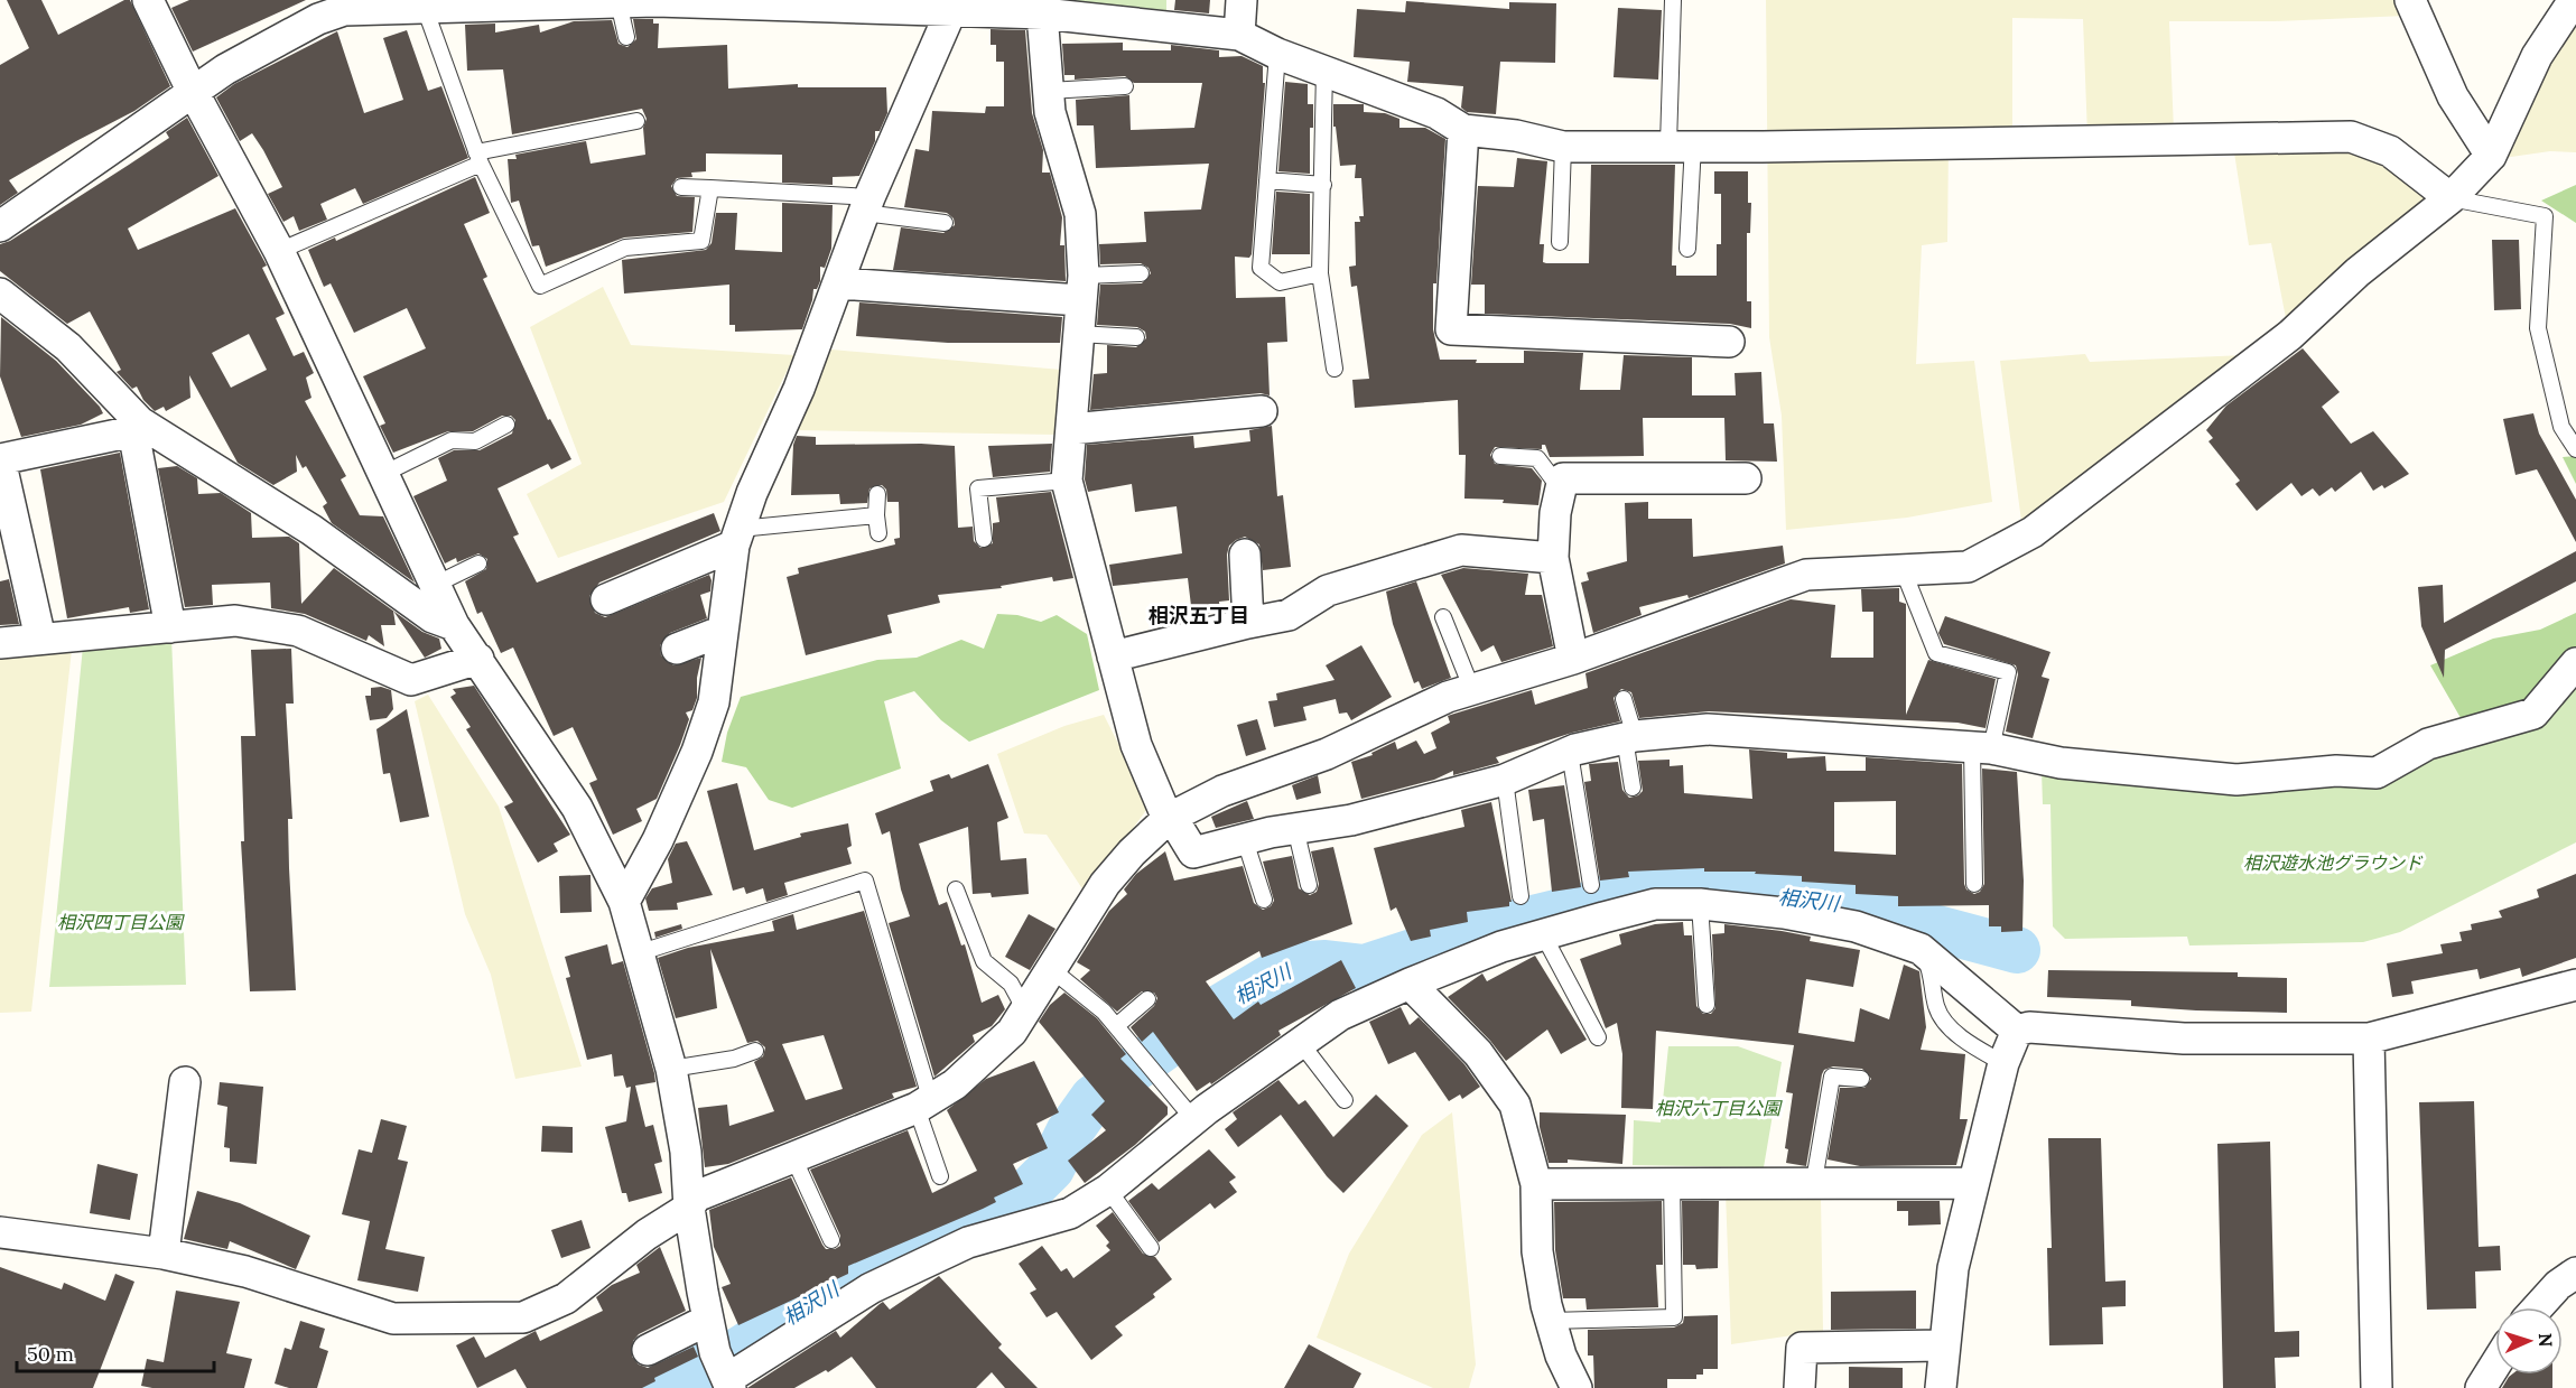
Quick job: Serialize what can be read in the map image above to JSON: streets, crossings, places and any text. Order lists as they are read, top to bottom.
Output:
{
  "districts": ["相沢五丁目"],
  "water": ["相沢川"],
  "parks": ["相沢遊水池グラウンド", "相沢四丁目公園", "相沢六丁目公園"],
  "scale_bar": "50 m",
  "north": "right"
}
